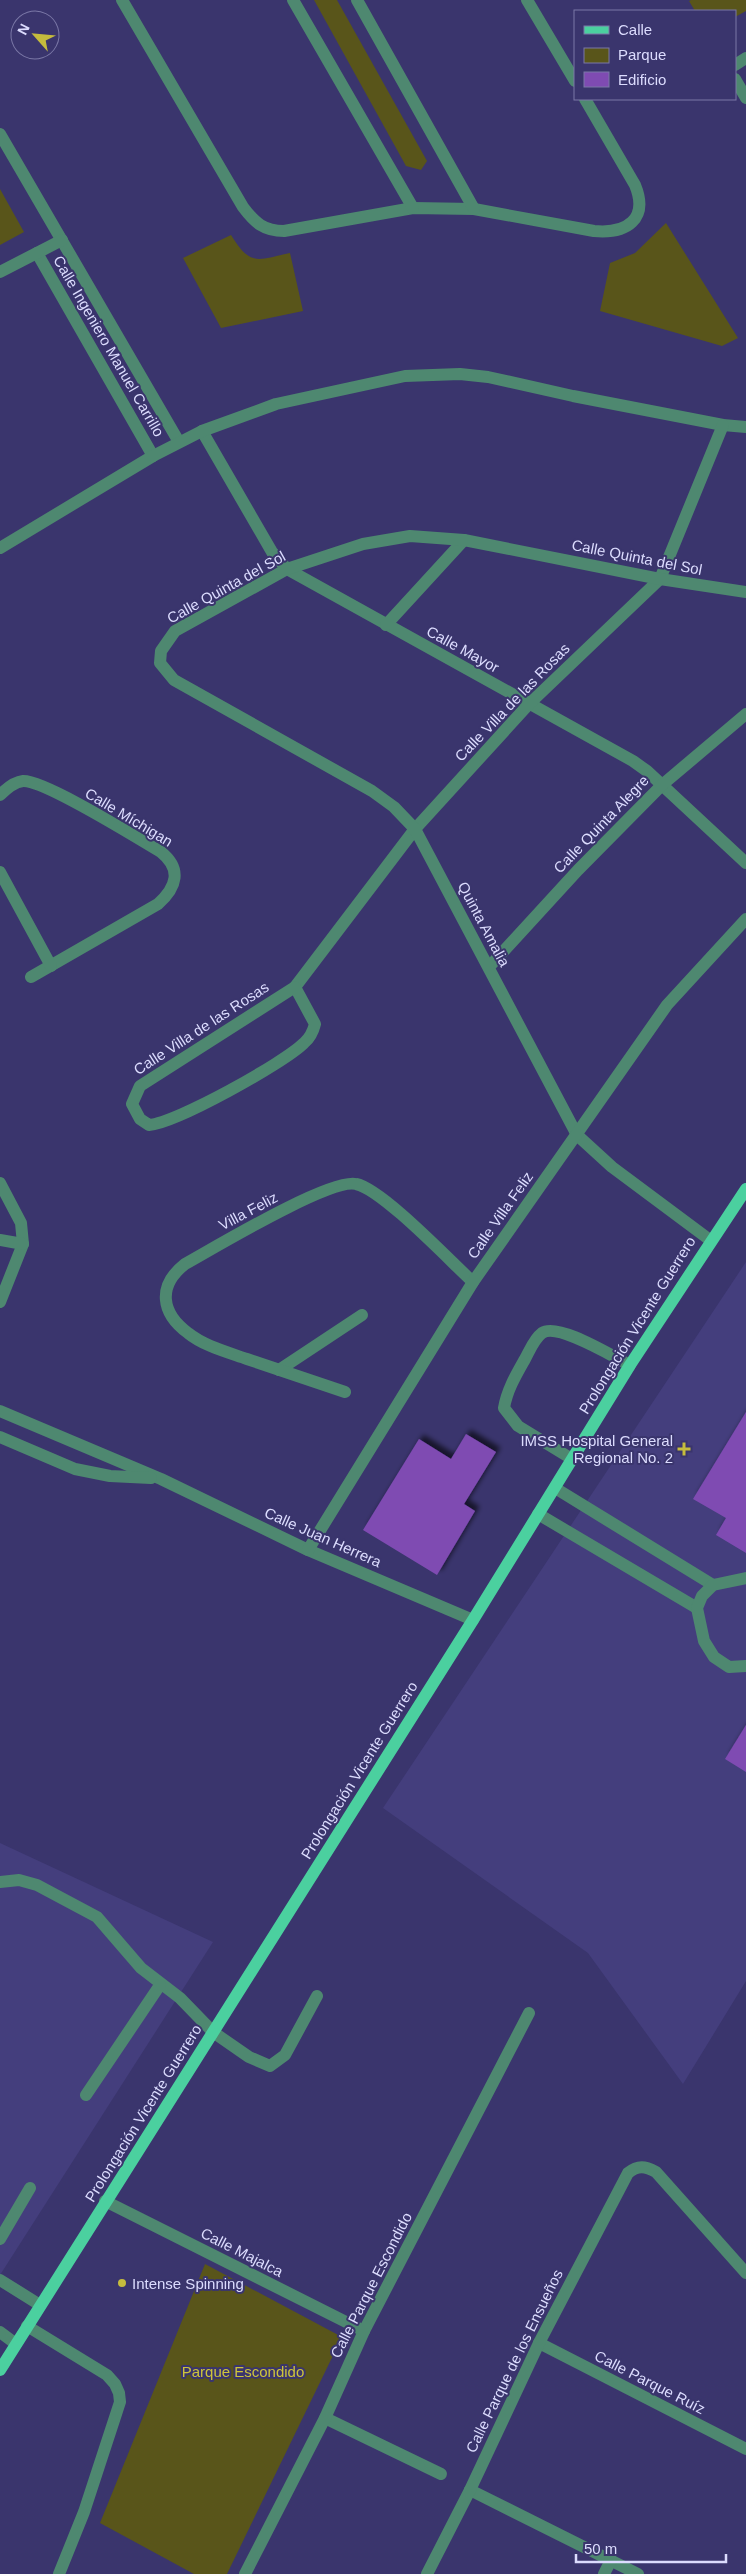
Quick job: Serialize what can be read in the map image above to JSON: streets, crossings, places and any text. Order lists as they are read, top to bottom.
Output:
{
  "streets": {
    "main road": ["Prolongación Vicente Guerrero"],
    "street": [
      "Calle Ingeniero Manuel Carrillo",
      "Calle Quinta del Sol",
      "Calle Mayor",
      "Calle Villa de las Rosas",
      "Calle Míchigan",
      "Calle Quinta Alegre",
      "Quinta Amalia",
      "Villa Feliz",
      "Calle Villa Feliz",
      "Calle Juan Herrera",
      "Calle Majalca",
      "Calle Parque Escondido",
      "Calle Parque de los Ensueños",
      "Calle Parque Ruíz"
    ]
  },
  "crossings": [
    ["Calle Quinta del Sol", "Calle Mayor"],
    ["Calle Quinta del Sol", "Calle Villa de las Rosas"],
    ["Calle Quinta del Sol", "Quinta Amalia"],
    ["Calle Mayor", "Calle Villa de las Rosas"],
    ["Calle Mayor", "Calle Quinta Alegre"],
    ["Calle Villa de las Rosas", "Quinta Amalia"],
    ["Calle Quinta Alegre", "Quinta Amalia"],
    ["Quinta Amalia", "Calle Villa Feliz"],
    ["Quinta Amalia", "Prolongación Vicente Guerrero"],
    ["Villa Feliz", "Calle Villa Feliz"],
    ["Calle Villa Feliz", "Calle Juan Herrera"],
    ["Prolongación Vicente Guerrero", "Calle Juan Herrera"],
    ["Prolongación Vicente Guerrero", "Calle Majalca"],
    ["Calle Majalca", "Calle Parque Escondido"],
    ["Calle Parque de los Ensueños", "Calle Parque Ruíz"]
  ],
  "parks": ["Parque Escondido"],
  "places": {
    "health": ["IMSS Hospital General Regional No. 2"],
    "other": ["Intense Spinning"]
  },
  "legend": ["Calle", "Parque", "Edificio"],
  "scale_bar": "50 m",
  "north": "top left"
}
